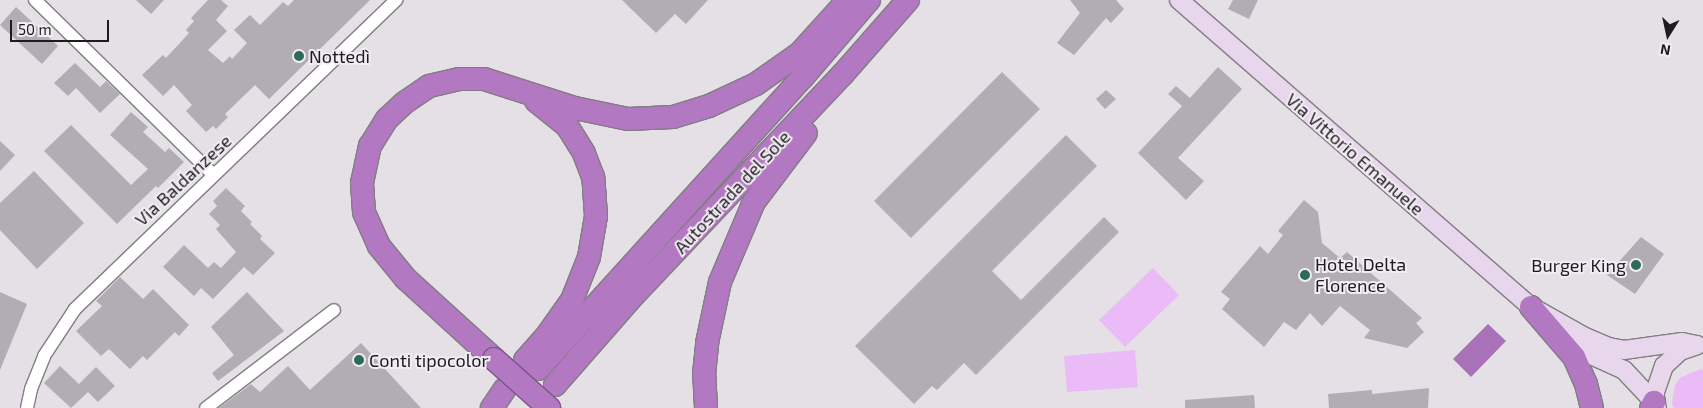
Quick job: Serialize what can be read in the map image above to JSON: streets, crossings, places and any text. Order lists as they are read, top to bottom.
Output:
{
  "streets": {
    "highway": ["Autostrada del Sole"],
    "main road": ["Via Vittorio Emanuele"],
    "street": ["Via Baldanzese"]
  },
  "places": [
    "Nottedì",
    "Burger King",
    "Hotel Delta Florence",
    "Conti tipocolor"
  ],
  "scale_bar": "50 m",
  "north": "bottom"
}
